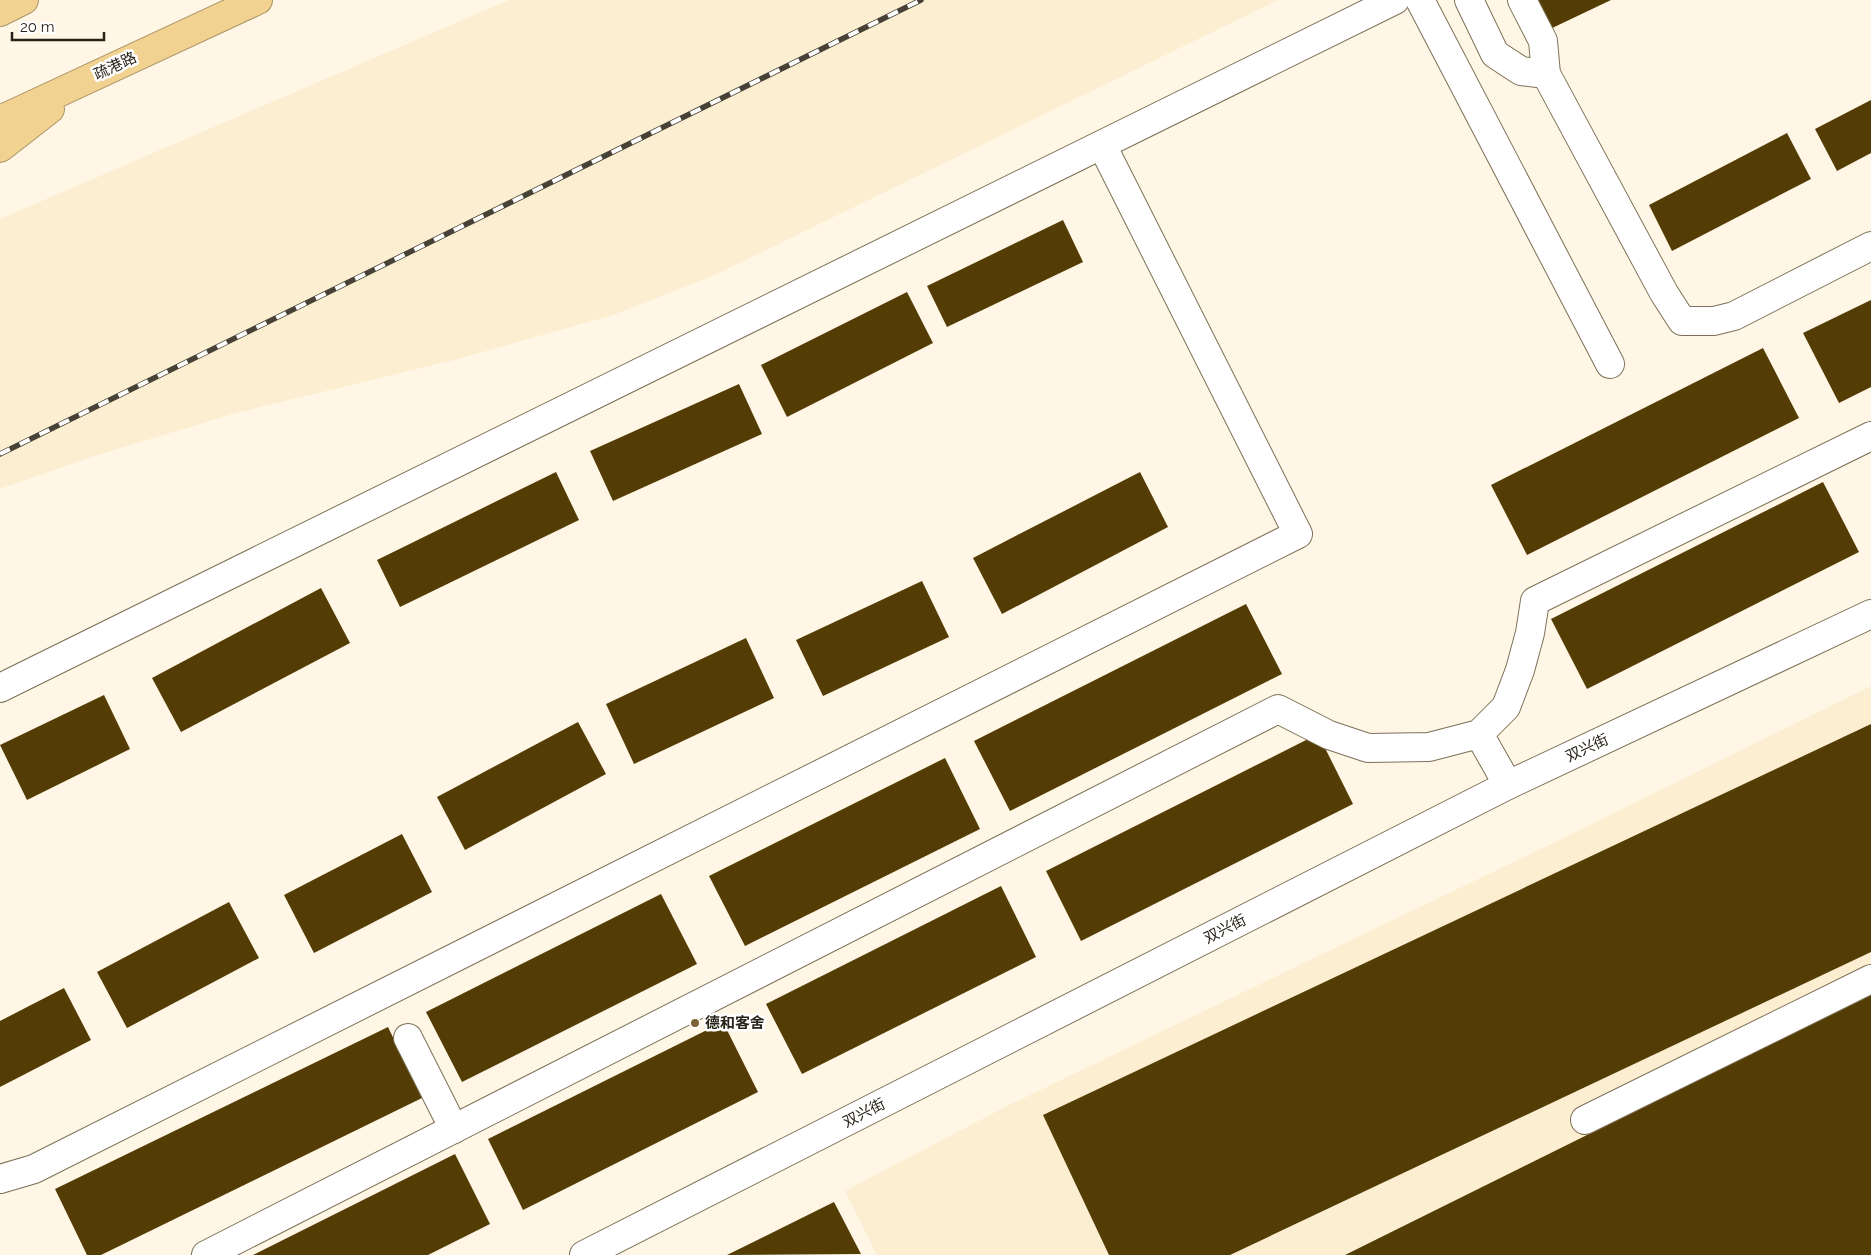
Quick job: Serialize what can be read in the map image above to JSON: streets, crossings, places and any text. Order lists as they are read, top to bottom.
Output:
{
  "streets": {
    "highway": ["疏港路"],
    "street": ["双兴街"]
  },
  "places": ["德和客舍"],
  "scale_bar": "20 m"
}
